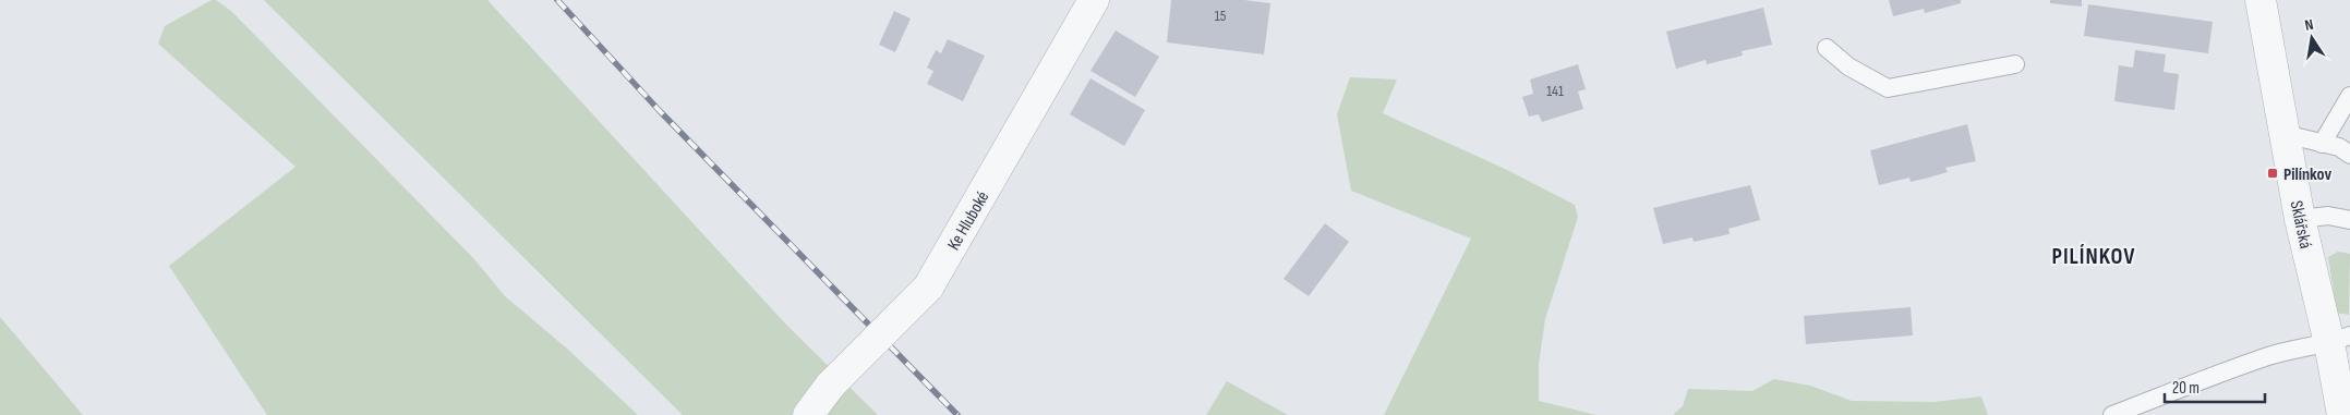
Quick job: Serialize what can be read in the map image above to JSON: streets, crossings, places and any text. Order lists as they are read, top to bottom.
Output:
{
  "streets": {
    "street": ["Ke Hluboké", "Sklářská"]
  },
  "districts": ["PILÍNKOV"],
  "places": {
    "transit": ["Pilínkov"]
  },
  "house_numbers": ["15", "141"],
  "scale_bar": "20 m",
  "north": "top"
}
